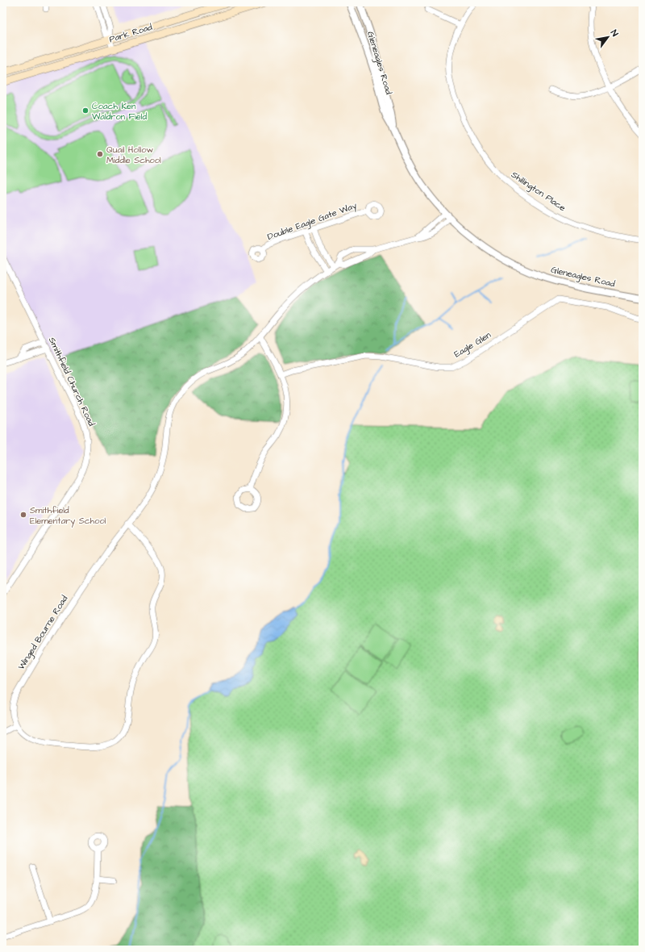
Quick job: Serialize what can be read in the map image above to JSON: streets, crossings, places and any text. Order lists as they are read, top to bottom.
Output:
{
  "streets": {
    "main road": ["Park Road"],
    "street": [
      "Gleneagles Road",
      "Shillington Place",
      "Double Eagle Gate Way",
      "Eagle Glen",
      "Smithfield Church Road",
      "Winged Bourne Road"
    ]
  },
  "crossings": [
    ["Gleneagles Road", "Winged Bourne Road"]
  ],
  "places": ["Coach Ken Waldron Field", "Quail Hollow Middle School", "Smithfield Elementary School"],
  "north": "top right"
}
